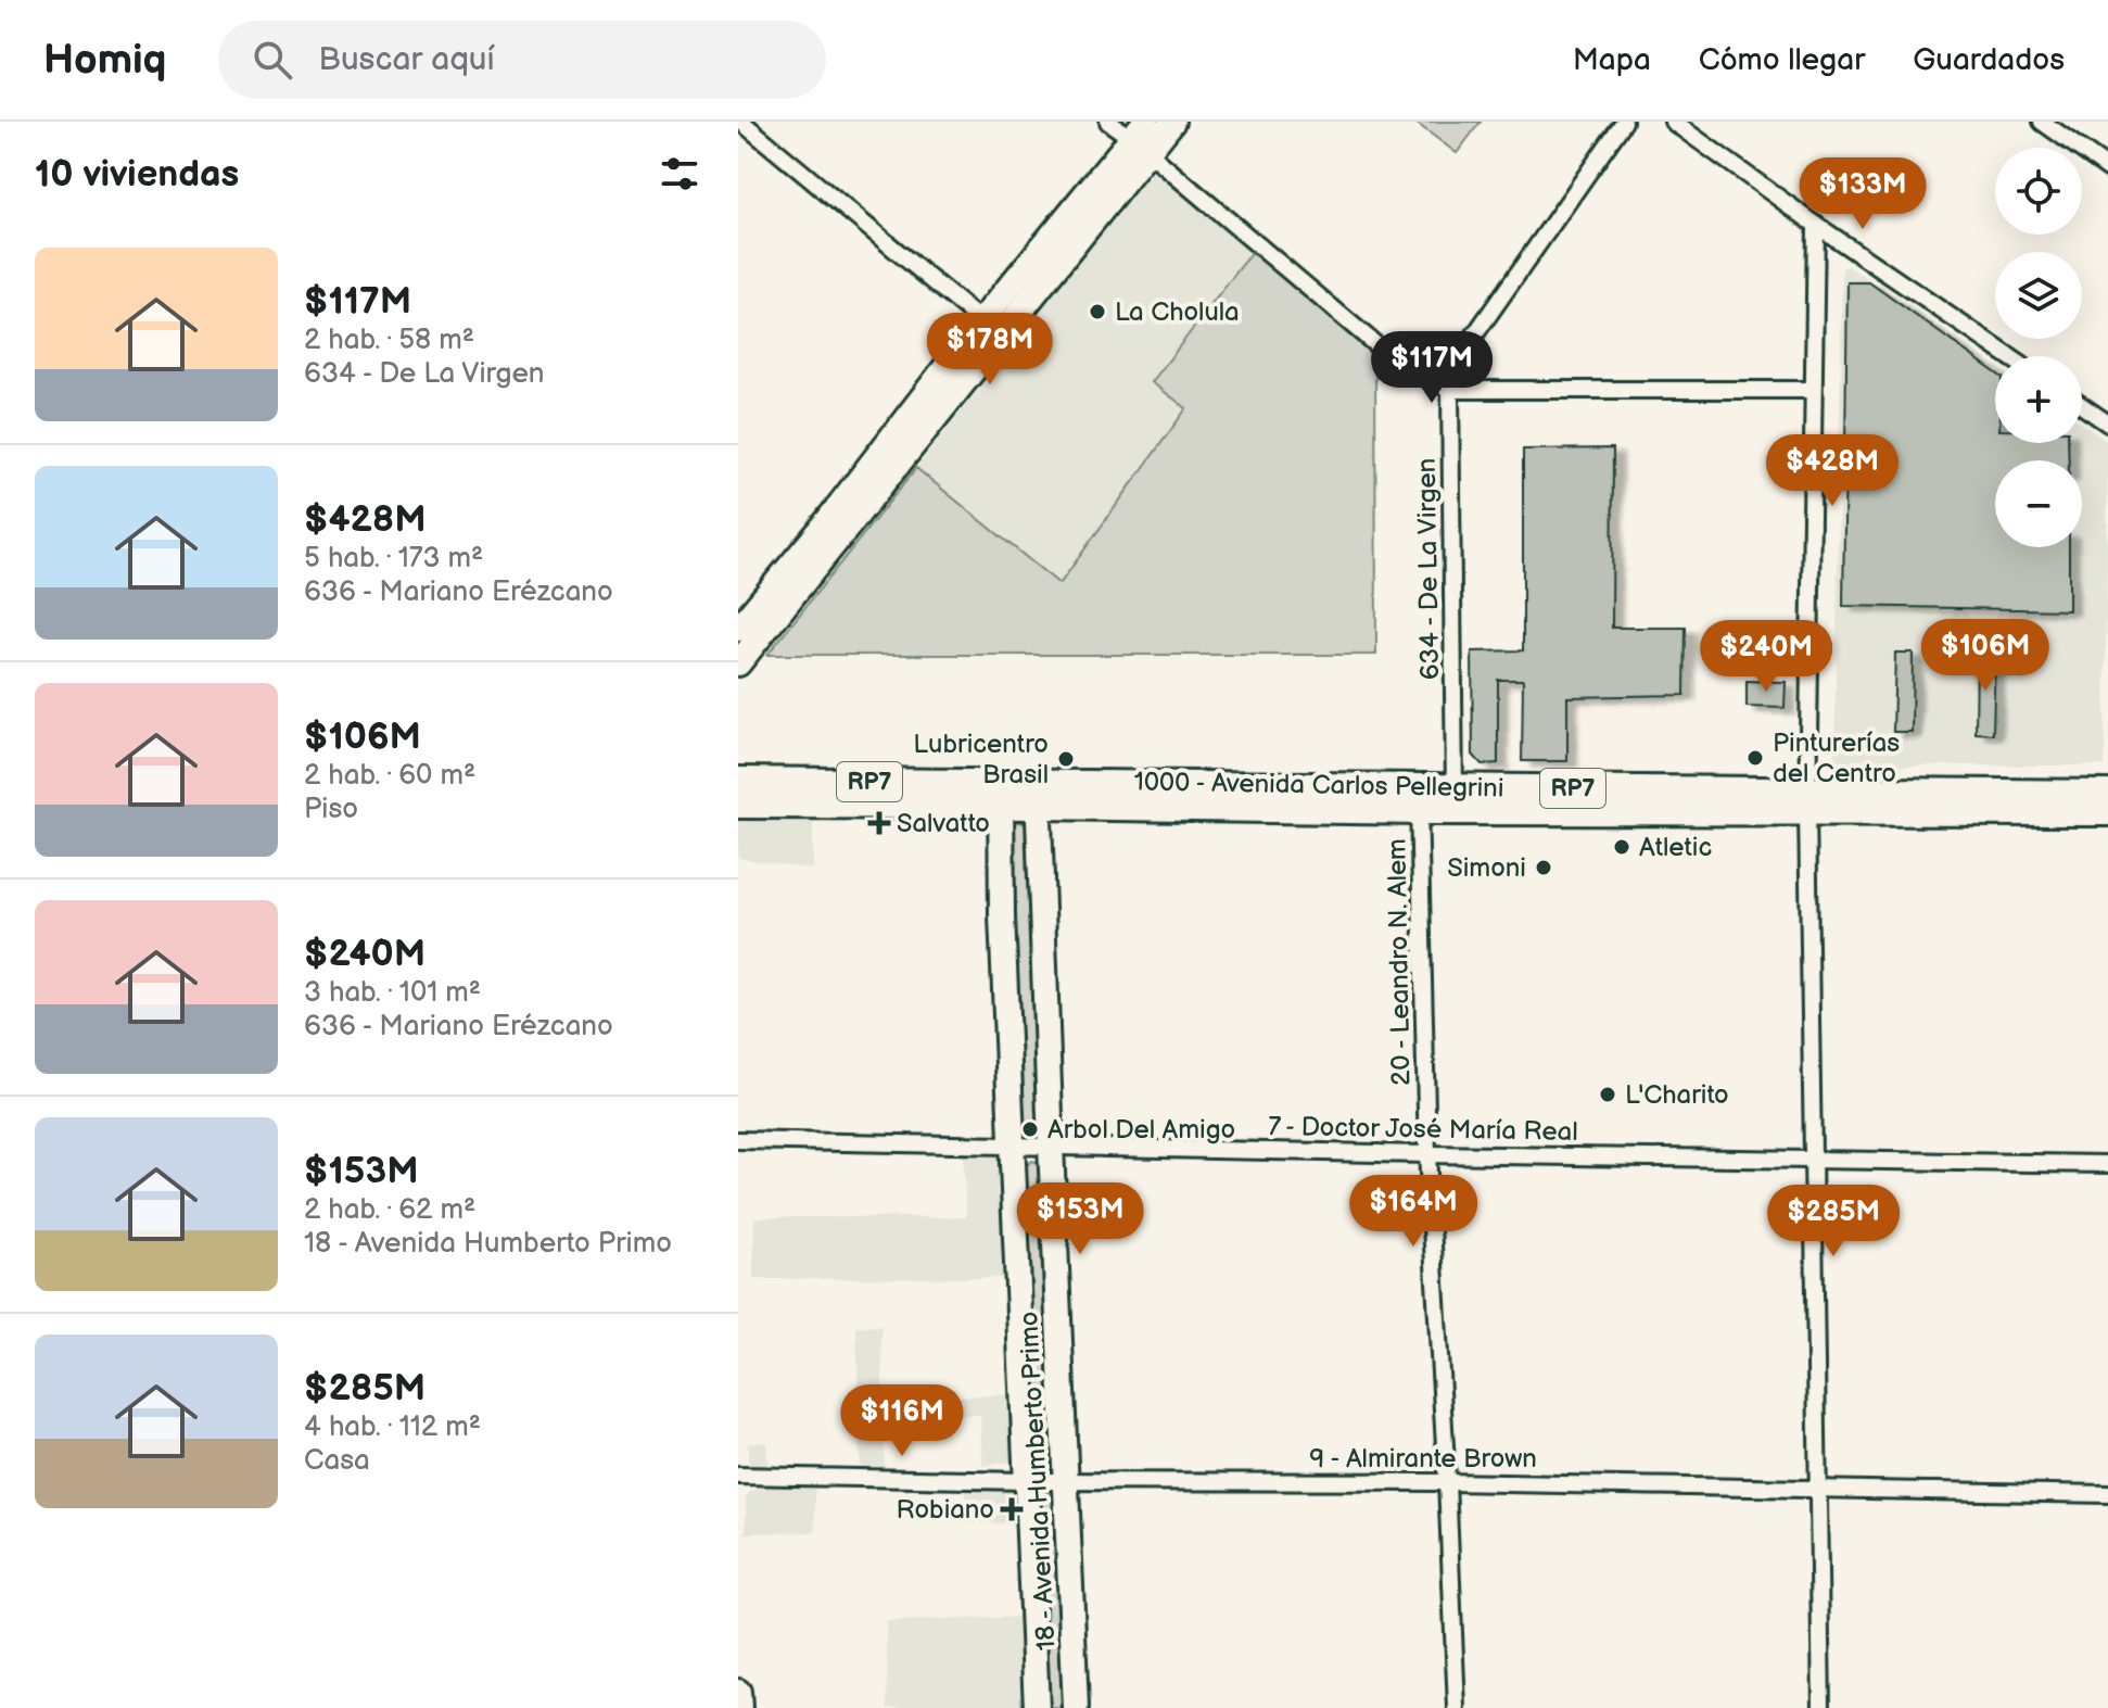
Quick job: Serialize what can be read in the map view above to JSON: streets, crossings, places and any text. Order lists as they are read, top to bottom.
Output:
{
  "streets": {
    "main road": ["RP7", "1000 - Avenida Carlos Pellegrini", "18 - Avenida Humberto Primo"],
    "street": [
      "634 - De La Virgen",
      "20 - Leandro N. Alem",
      "7 - Doctor José María Real",
      "9 - Almirante Brown"
    ]
  },
  "crossings": [
    ["634 - De La Virgen", "1000 - Avenida Carlos Pellegrini"],
    ["1000 - Avenida Carlos Pellegrini", "20 - Leandro N. Alem"],
    ["1000 - Avenida Carlos Pellegrini", "18 - Avenida Humberto Primo"],
    ["20 - Leandro N. Alem", "7 - Doctor José María Real"],
    ["20 - Leandro N. Alem", "9 - Almirante Brown"],
    ["7 - Doctor José María Real", "18 - Avenida Humberto Primo"],
    ["9 - Almirante Brown", "18 - Avenida Humberto Primo"]
  ],
  "places": {
    "other": [
      "La Cholula",
      "Pinturerías del Centro",
      "Lubricentro Brasil",
      "Atletic",
      "Simoni",
      "L'Charito",
      "Arbol Del Amigo"
    ],
    "health": ["Salvatto", "Robiano"]
  },
  "page": {
    "header": "Homiq",
    "search": "Buscar aquí",
    "nav": ["Mapa", "Cómo llegar", "Guardados"],
    "heading": "10 viviendas",
    "map_buttons": ["+", "−"],
    "price": [
      "$133M",
      "$178M",
      "$117M",
      "$428M",
      "$106M",
      "$240M",
      "$164M",
      "$153M",
      "$285M",
      "$116M"
    ],
    "list": [
      {
        "name": "$117M",
        "note": "2 hab. · 58 m² · 634 - De La Virgen"
      },
      {
        "name": "$428M",
        "note": "5 hab. · 173 m² · 636 - Mariano Erézcano"
      },
      {
        "name": "$106M",
        "note": "2 hab. · 60 m² · Piso"
      },
      {
        "name": "$240M",
        "note": "3 hab. · 101 m² · 636 - Mariano Erézcano"
      },
      {
        "name": "$153M",
        "note": "2 hab. · 62 m² · 18 - Avenida Humberto Primo"
      },
      {
        "name": "$285M",
        "note": "4 hab. · 112 m² · Casa"
      }
    ]
  }
}
